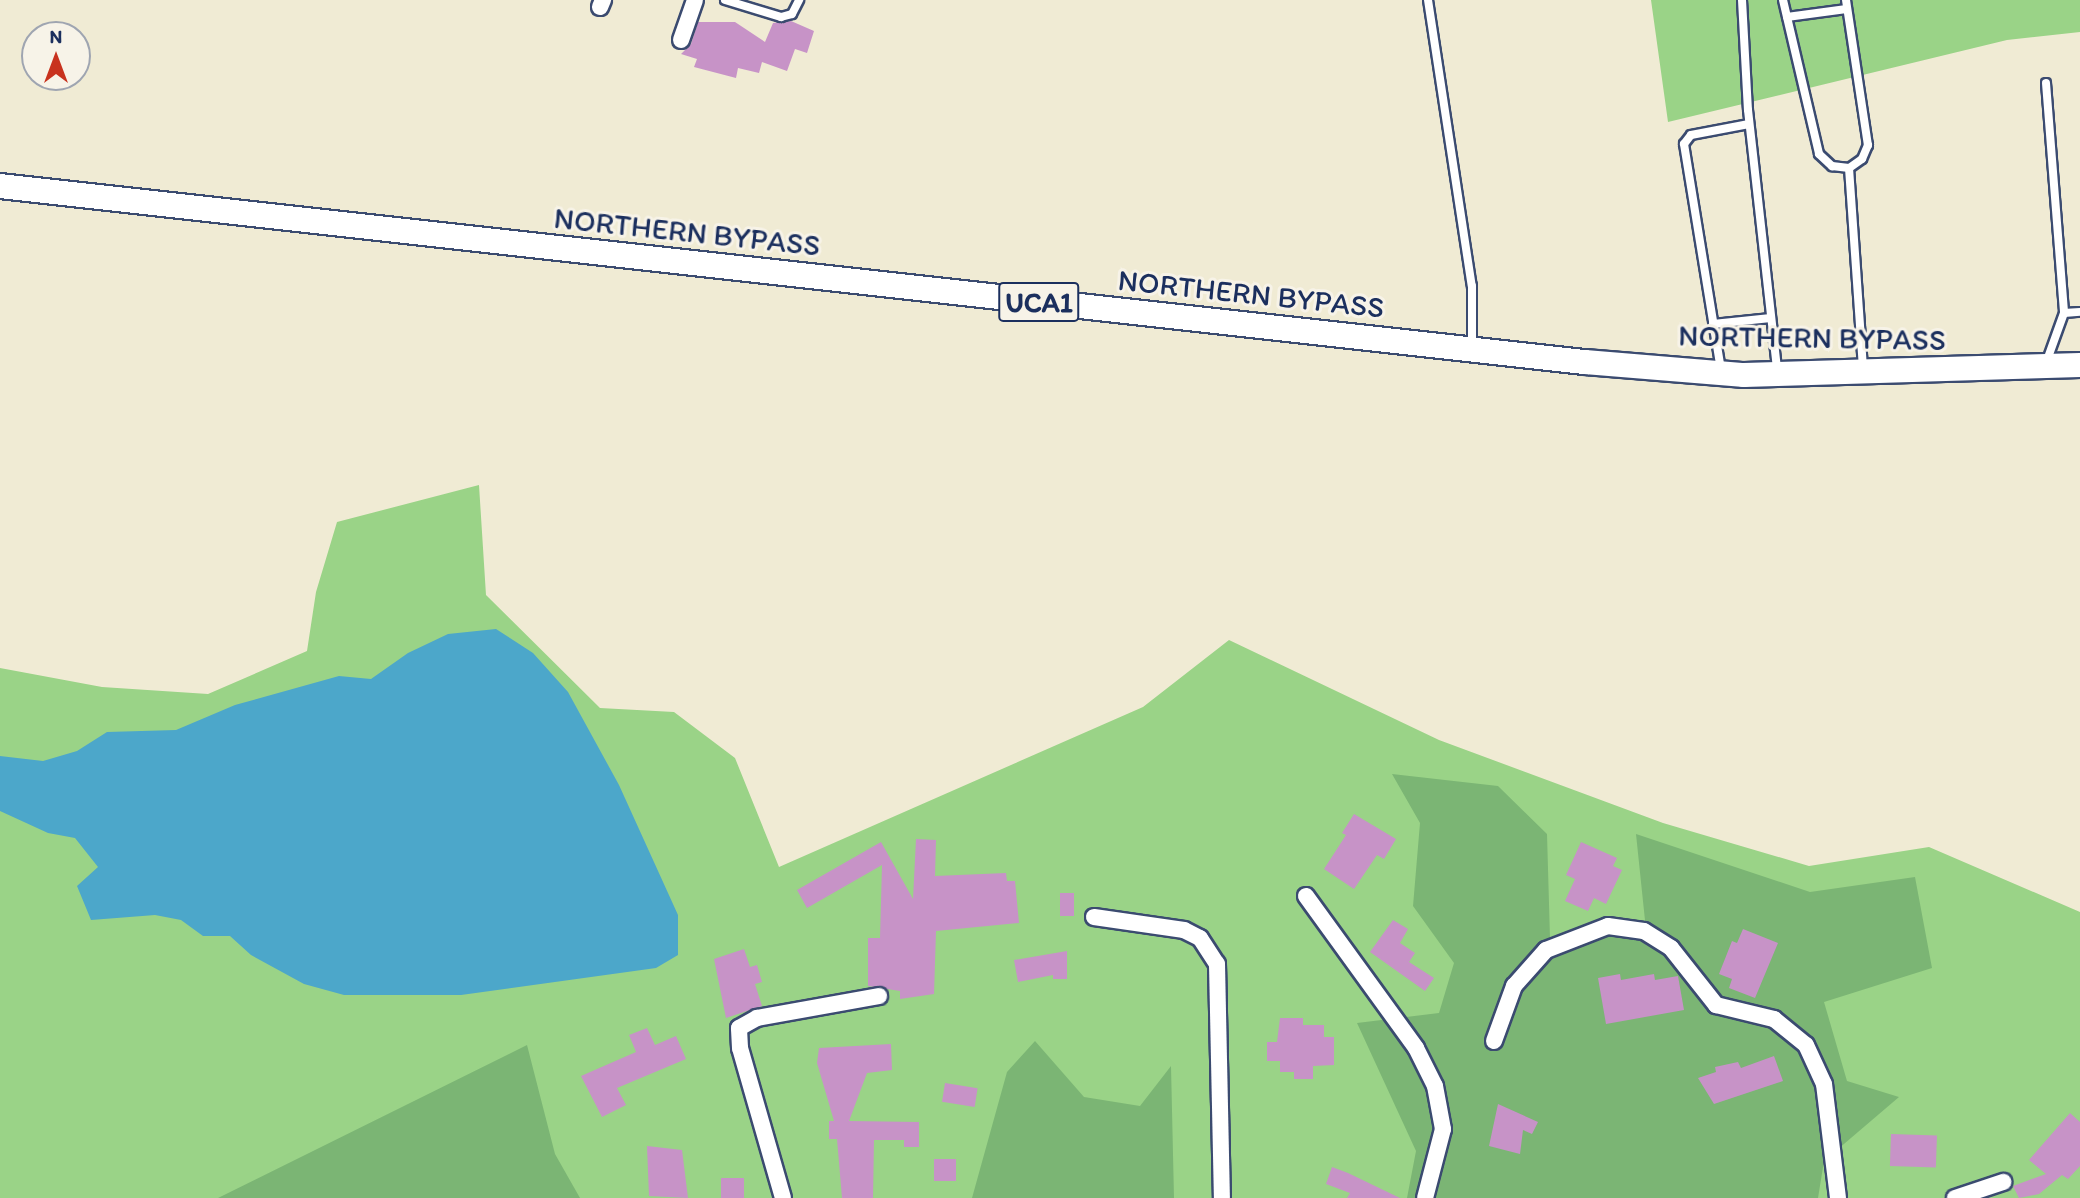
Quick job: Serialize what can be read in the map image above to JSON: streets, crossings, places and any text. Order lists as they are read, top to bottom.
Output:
{
  "streets": {
    "main road": ["NORTHERN BYPASS", "UCA1"]
  },
  "north": "top"
}
